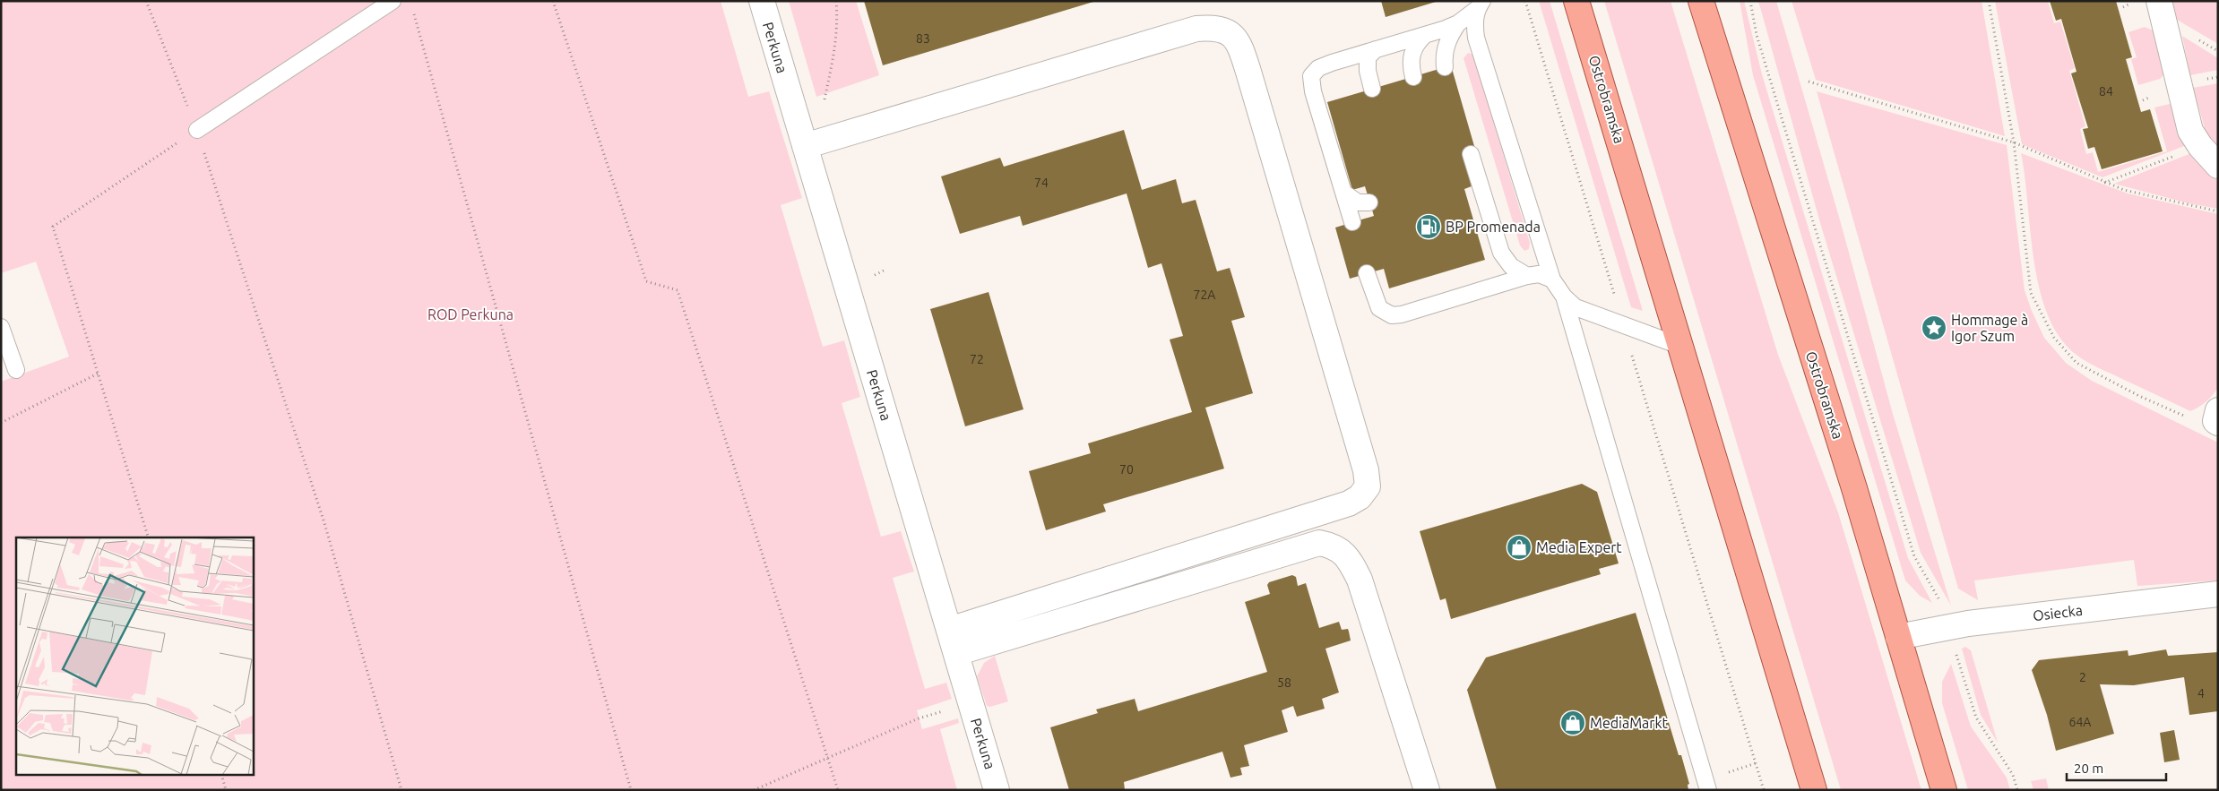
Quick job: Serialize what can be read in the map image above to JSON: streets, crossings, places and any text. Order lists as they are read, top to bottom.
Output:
{
  "streets": {
    "main road": ["Ostrobramska"],
    "street": ["Perkuna", "Osiecka"]
  },
  "crossings": [
    ["Ostrobramska", "Osiecka"]
  ],
  "parks": ["ROD Perkuna"],
  "places": {
    "fuel station": ["BP Promenada"],
    "place": ["Hommage à Igor Szum"],
    "shop": ["Media Expert", "MediaMarkt"]
  },
  "house_numbers": [
    "83",
    "84",
    "74",
    "72A",
    "72",
    "70",
    "2",
    "58",
    "4",
    "64A"
  ],
  "scale_bar": "20 m"
}
